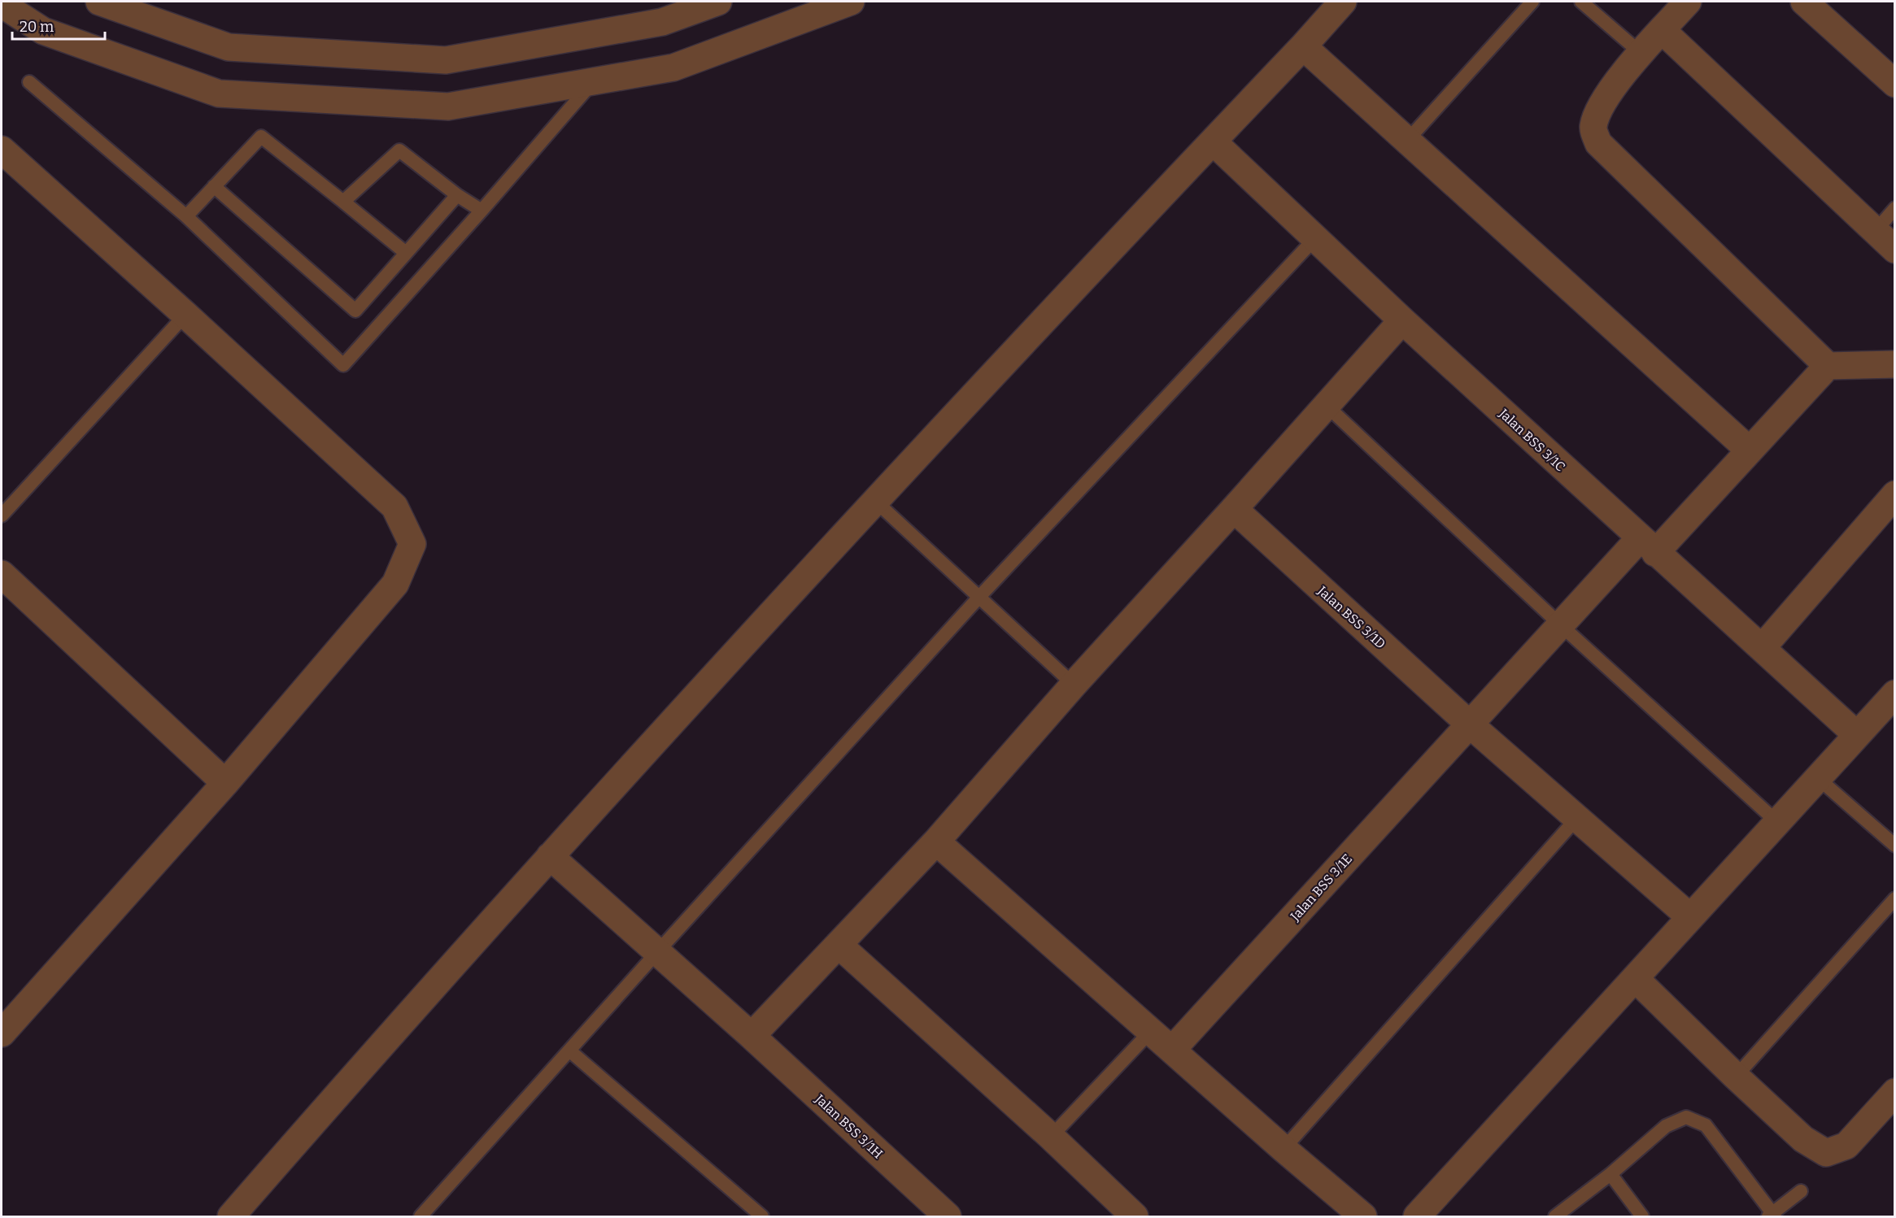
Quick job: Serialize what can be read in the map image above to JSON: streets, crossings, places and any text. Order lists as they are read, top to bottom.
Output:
{
  "streets": {
    "street": [
      "Jalan BSS 3/1C",
      "Jalan BSS 3/1D",
      "Jalan BSS 3/1E",
      "Jalan BSS 3/1H"
    ]
  },
  "crossings": [
    ["Jalan BSS 3/1C", "Jalan BSS 3/1E"],
    ["Jalan BSS 3/1D", "Jalan BSS 3/1E"]
  ],
  "scale_bar": "20 m"
}
